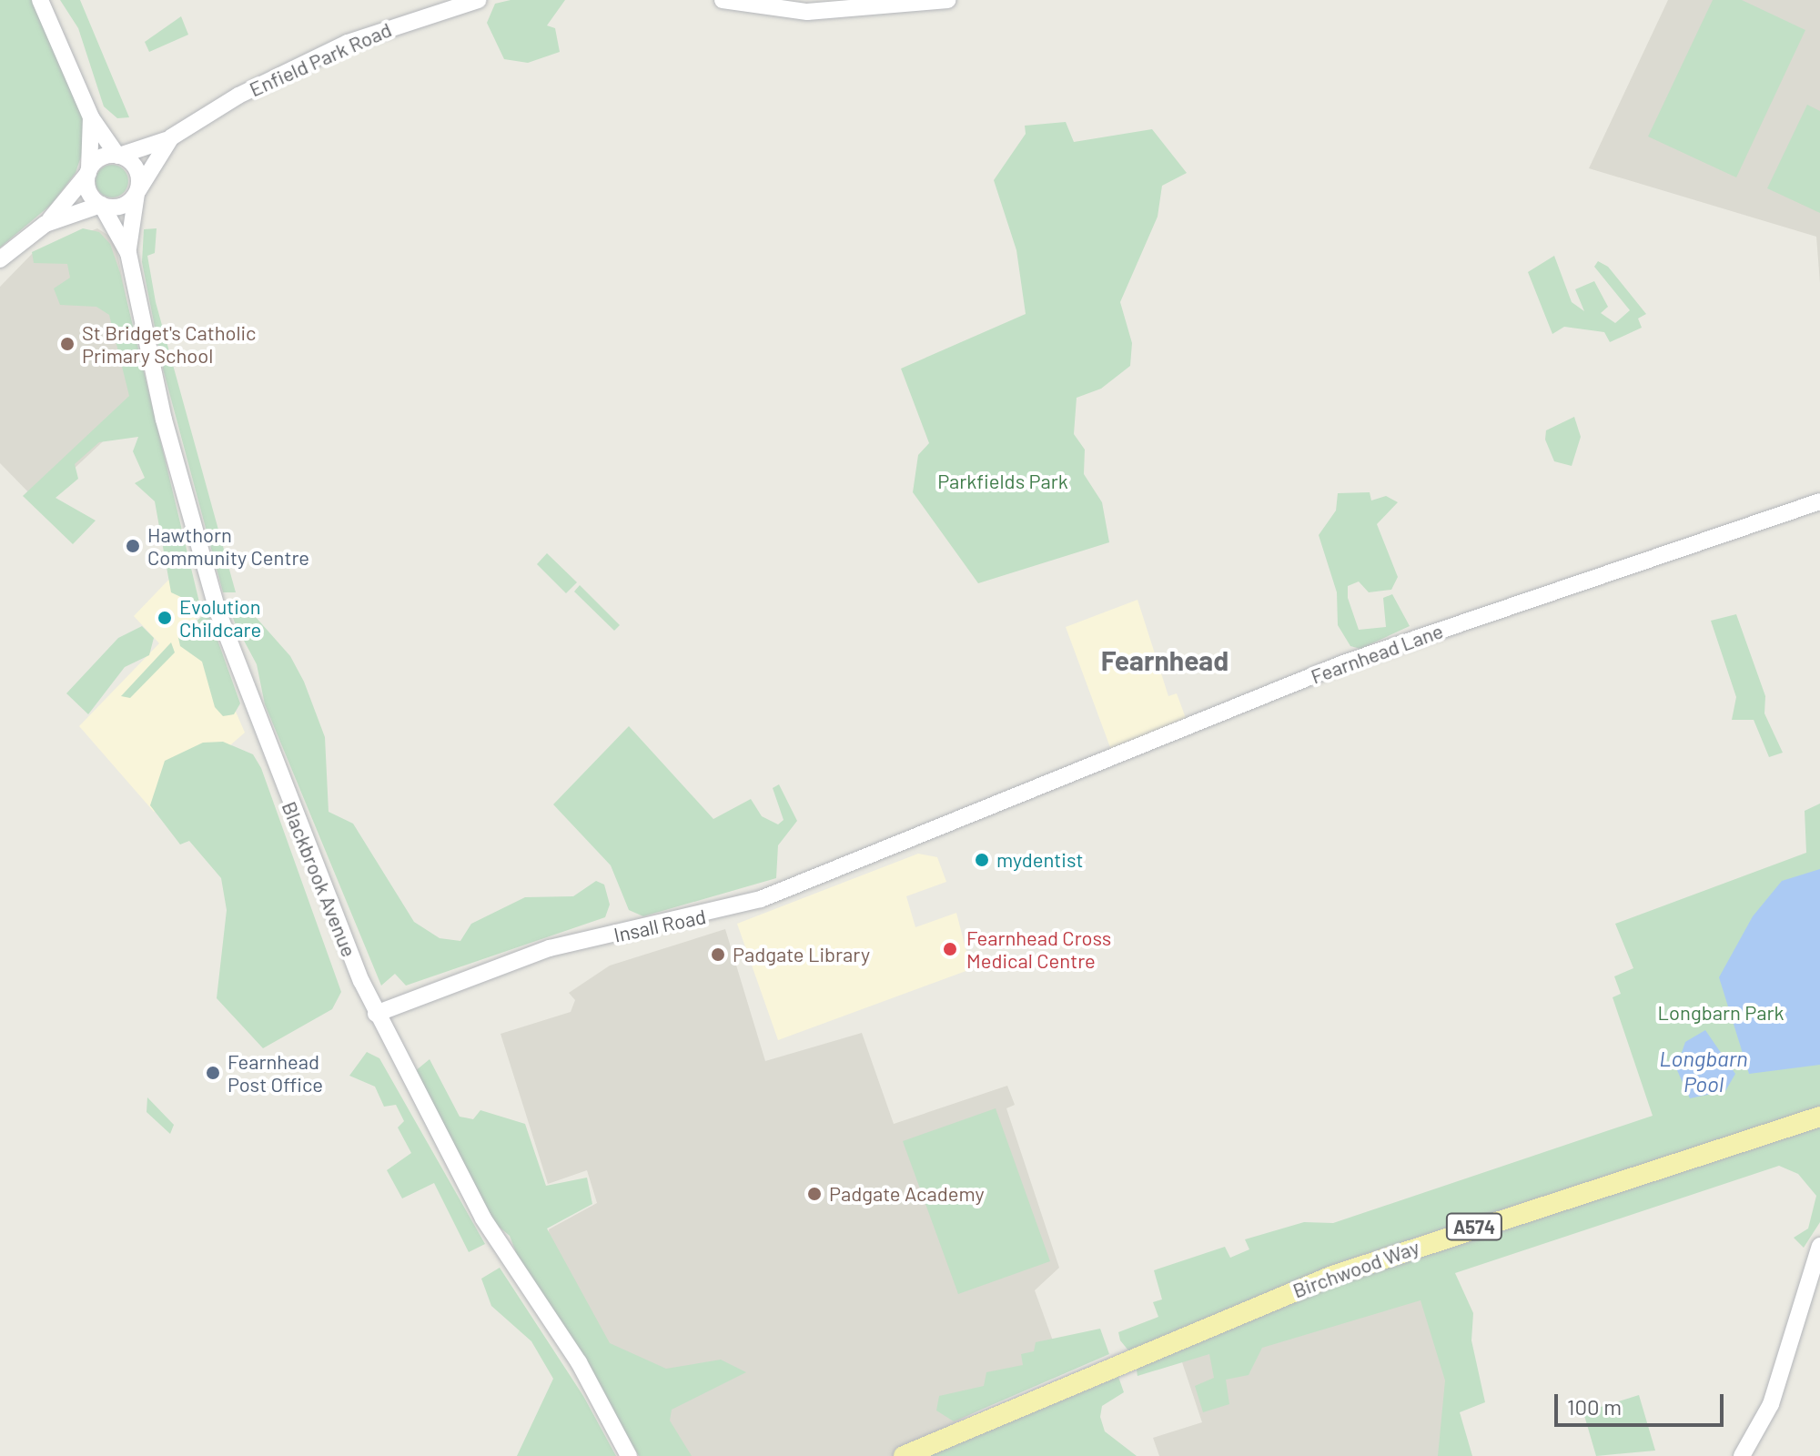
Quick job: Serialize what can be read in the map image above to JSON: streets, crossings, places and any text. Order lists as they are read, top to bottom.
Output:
{
  "streets": {
    "main road": ["A574", "Birchwood Way"],
    "street": [
      "Enfield Park Road",
      "Fearnhead Lane",
      "Blackbrook Avenue",
      "Insall Road"
    ]
  },
  "crossings": [
    ["Enfield Park Road", "Blackbrook Avenue"],
    ["Fearnhead Lane", "Insall Road"],
    ["Blackbrook Avenue", "Insall Road"]
  ],
  "districts": ["Fearnhead"],
  "water": ["Longbarn Pool"],
  "parks": ["Parkfields Park", "Longbarn Park"],
  "places": [
    "St Bridget's Catholic Primary School",
    "Hawthorn Community Centre",
    "Evolution Childcare",
    "mydentist",
    "Fearnhead Cross Medical Centre",
    "Padgate Library",
    "Fearnhead Post Office",
    "Padgate Academy"
  ],
  "scale_bar": "100 m"
}
